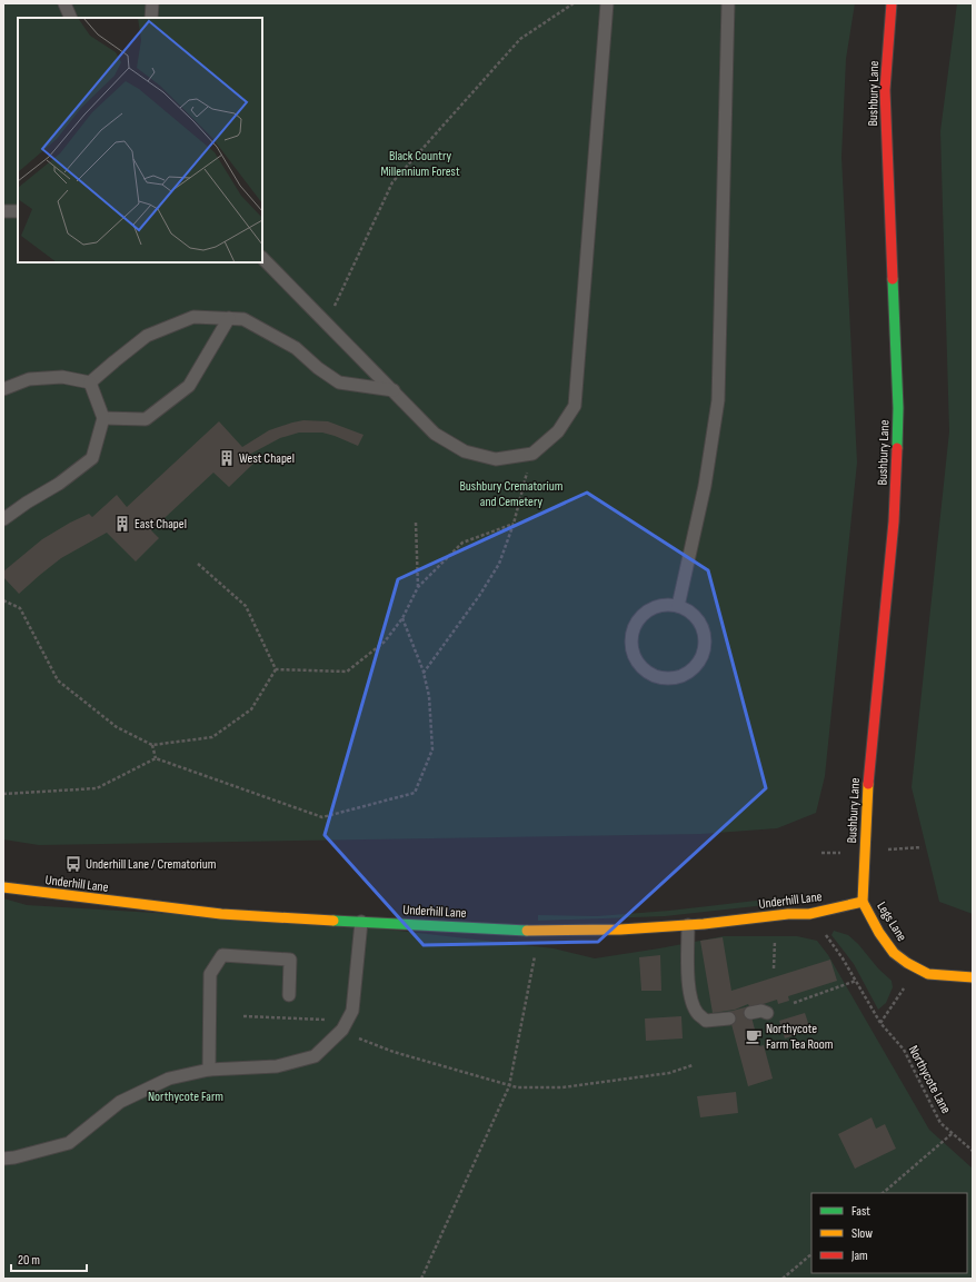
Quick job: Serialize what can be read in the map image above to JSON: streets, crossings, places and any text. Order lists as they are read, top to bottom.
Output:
{
  "streets": {
    "street": ["Bushbury Lane", "Underhill Lane", "Legs Lane"],
    "path": ["Northycote Lane"]
  },
  "crossings": [
    ["Bushbury Lane", "Underhill Lane"],
    ["Bushbury Lane", "Legs Lane"],
    ["Underhill Lane", "Legs Lane"],
    ["Underhill Lane", "Northycote Lane"]
  ],
  "parks": ["Black Country Millennium Forest", "Bushbury Crematorium and Cemetery", "Northycote Farm"],
  "places": {
    "building": ["West Chapel", "East Chapel"],
    "bus stop": ["Underhill Lane / Crematorium"],
    "cafe": ["Northycote Farm Tea Room"]
  },
  "legend": ["Fast", "Slow", "Jam"],
  "scale_bar": "20 m"
}
